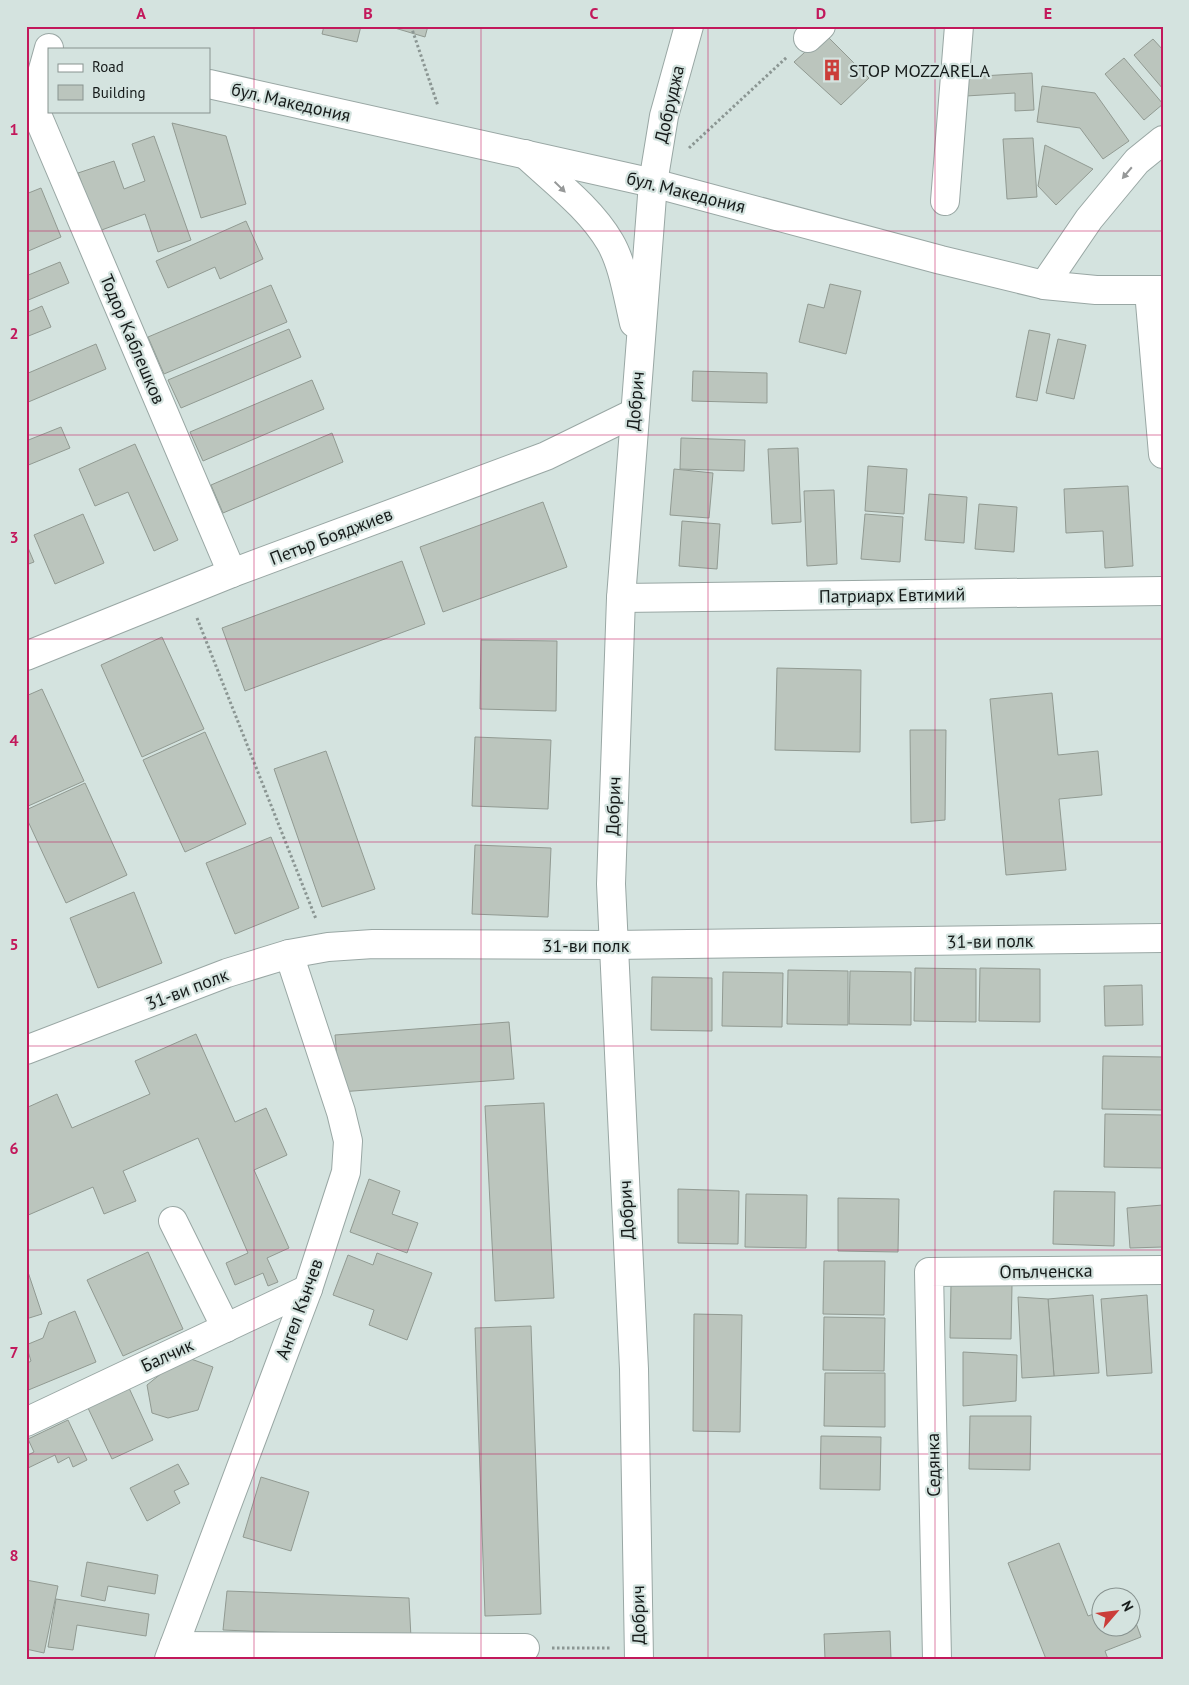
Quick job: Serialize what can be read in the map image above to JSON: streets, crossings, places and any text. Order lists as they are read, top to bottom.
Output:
{
  "streets": {
    "street": [
      "бул. Македония",
      "Добруджа",
      "Тодор Каблешков",
      "Добрич",
      "Петър Бояджиев",
      "Патриарх Евтимий",
      "31-ви полк",
      "Опълченска",
      "Ангел Кънчев",
      "Балчик",
      "Седянка"
    ]
  },
  "crossings": [
    ["бул. Македония", "Добруджа"],
    ["бул. Македония", "Добрич"],
    ["Добруджа", "Добрич"],
    ["Тодор Каблешков", "Петър Бояджиев"],
    ["Добрич", "Петър Бояджиев"],
    ["Добрич", "Патриарх Евтимий"],
    ["Добрич", "31-ви полк"],
    ["31-ви полк", "Ангел Кънчев"],
    ["Опълченска", "Седянка"],
    ["Ангел Кънчев", "Балчик"]
  ],
  "places": {
    "building": ["STOP MOZZARELA"]
  },
  "legend": ["Road", "Building"],
  "north": "top right",
  "grid": {
    "columns": [
      "A",
      "B",
      "C",
      "D",
      "E"
    ],
    "rows": [
      "1",
      "2",
      "3",
      "4",
      "5",
      "6",
      "7",
      "8"
    ]
  }
}
